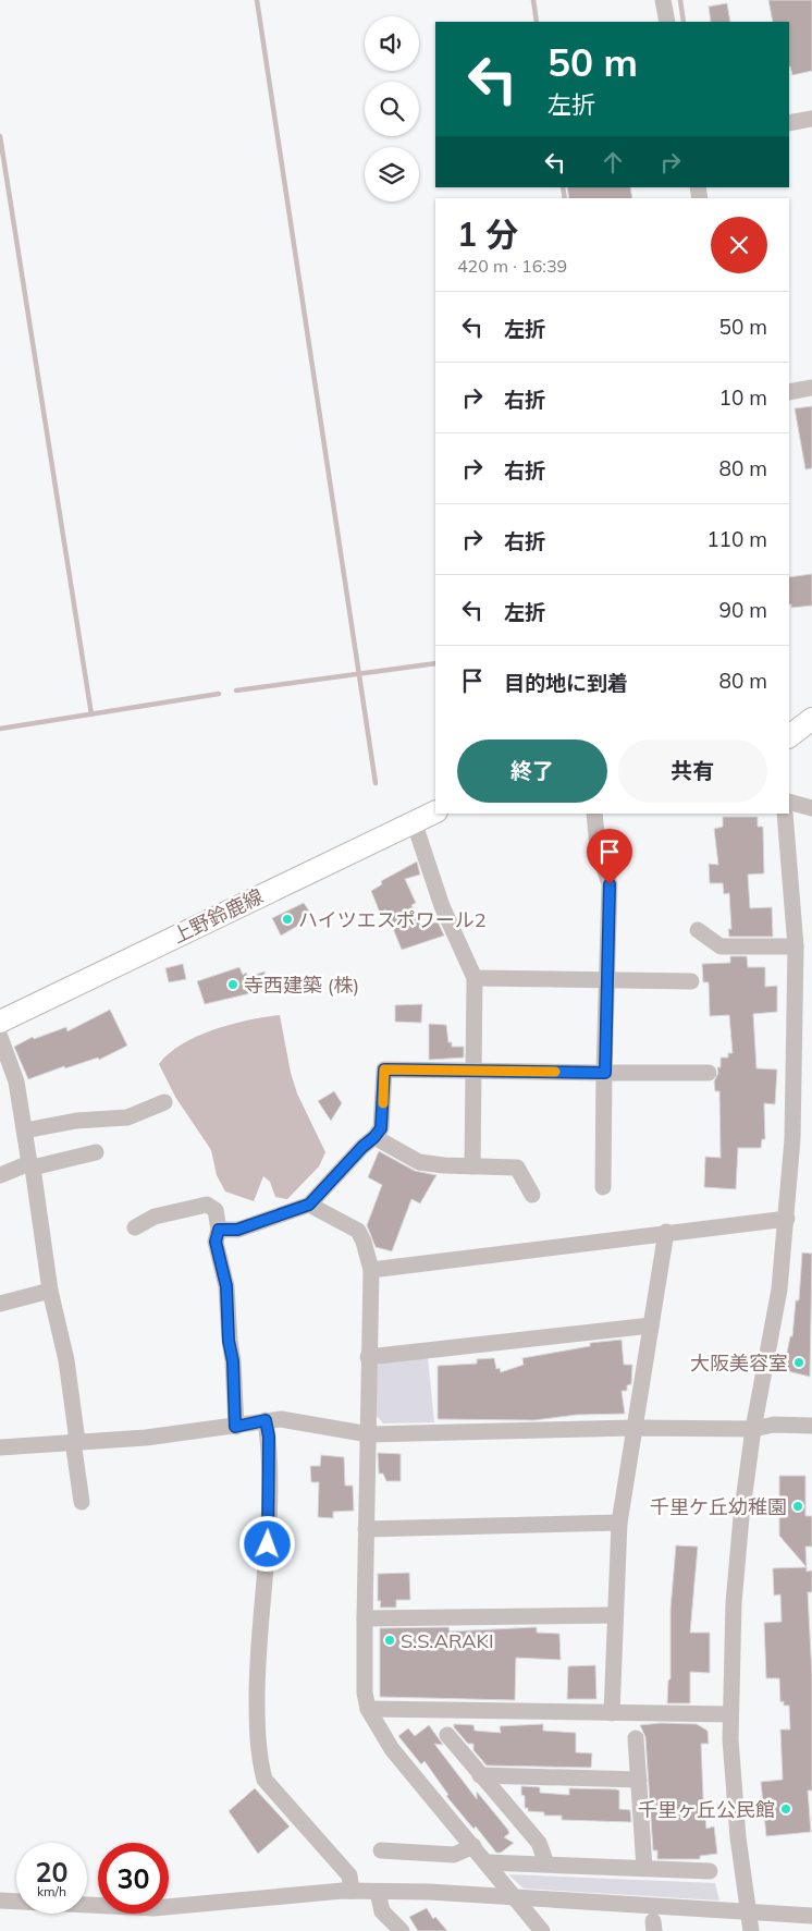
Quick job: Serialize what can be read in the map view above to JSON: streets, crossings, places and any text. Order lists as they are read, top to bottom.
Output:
{
  "streets": {
    "main road": ["上野鈴鹿線"]
  },
  "places": [
    "ハイツエスポワール2",
    "寺西建築 (株)",
    "大阪美容室",
    "千里ケ丘幼稚園",
    "S.S.ARAKI",
    "千里ヶ丘公民館"
  ],
  "page": {
    "turn": ["50 m", "左折"],
    "heading": ["1 分", "420 m · 16:39"],
    "list": [
      {
        "name": "左折",
        "value": "50 m"
      },
      {
        "name": "右折",
        "value": "10 m"
      },
      {
        "name": "右折",
        "value": "80 m"
      },
      {
        "name": "右折",
        "value": "110 m"
      },
      {
        "name": "左折",
        "value": "90 m"
      },
      {
        "name": "目的地に到着",
        "value": "80 m"
      }
    ],
    "buttons": ["終了", "共有"],
    "speed": "20 km/h",
    "limit": "30"
  }
}
